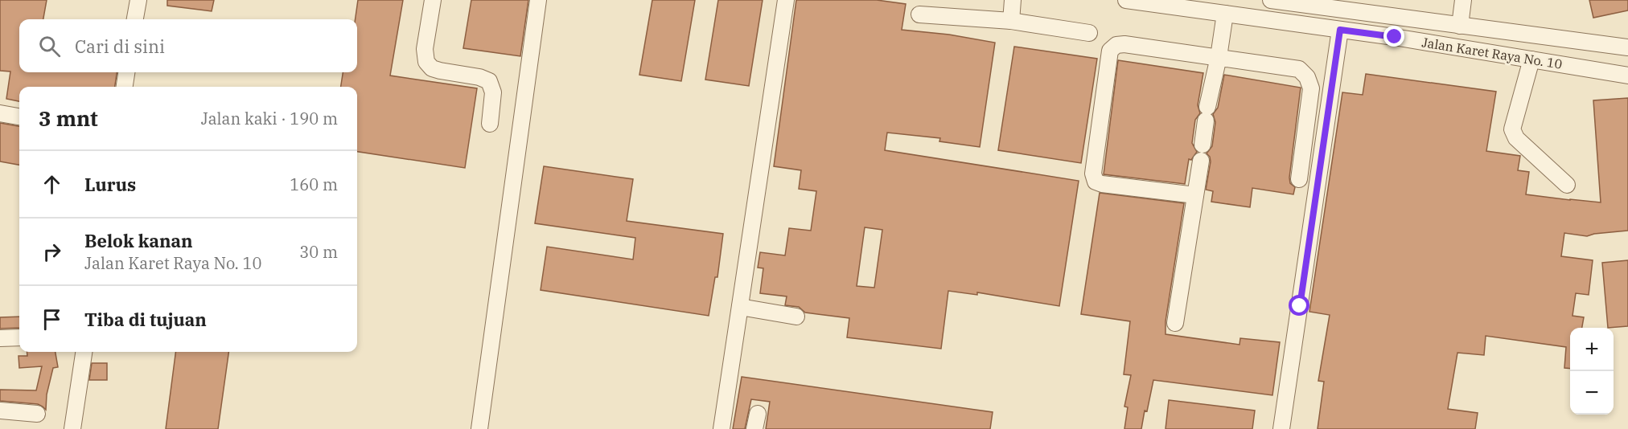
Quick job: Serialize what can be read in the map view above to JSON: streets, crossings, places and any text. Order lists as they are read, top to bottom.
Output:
{
  "streets": {
    "street": ["Jalan Karet Raya No. 10"]
  },
  "page": {
    "search": "Cari di sini",
    "heading": ["3 mnt", "Jalan kaki · 190 m"],
    "list": [
      ["Lurus", "160 m"],
      ["Belok kanan", "Jalan Karet Raya No. 10", "30 m"],
      "Tiba di tujuan"
    ],
    "map_buttons": ["+", "−"]
  }
}
